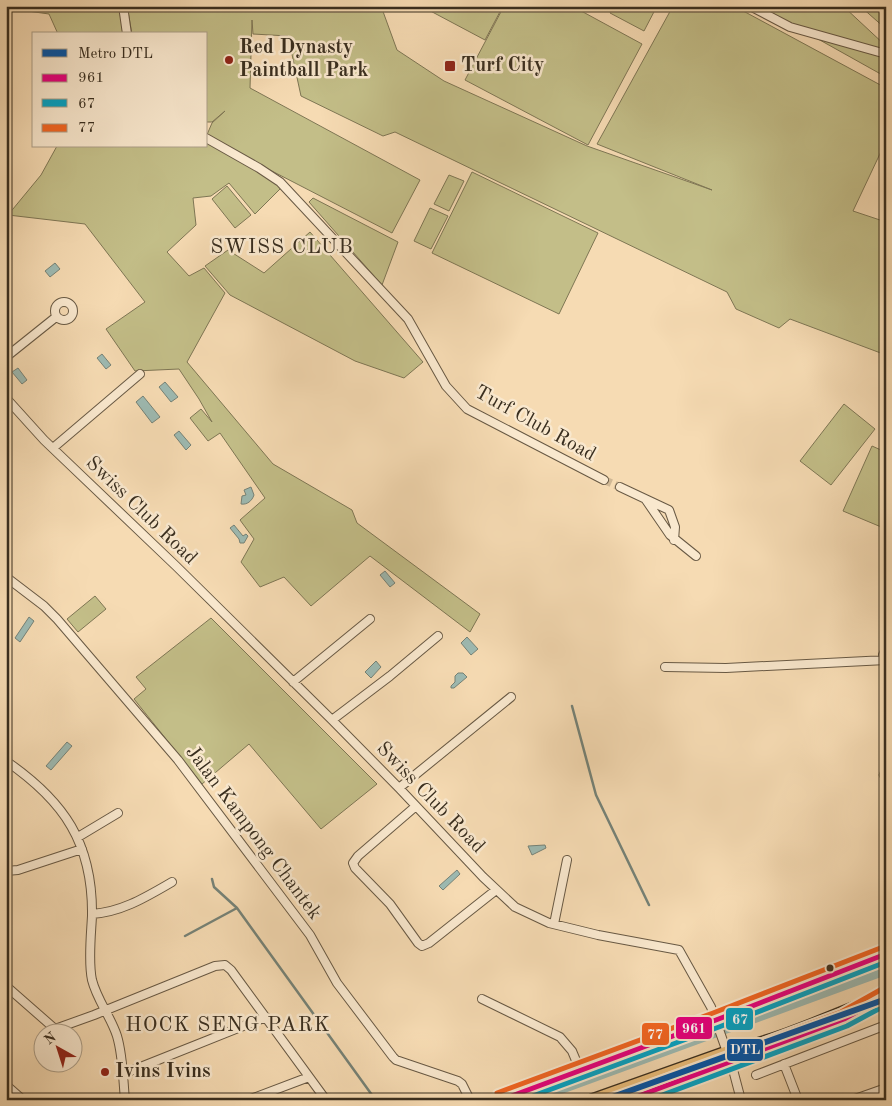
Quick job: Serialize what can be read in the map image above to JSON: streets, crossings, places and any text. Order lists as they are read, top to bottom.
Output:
{
  "streets": {
    "street": ["Turf Club Road", "Swiss Club Road", "Jalan Kampong Chantek"]
  },
  "districts": ["SWISS CLUB", "HOCK SENG PARK"],
  "places": {
    "other": ["Red Dynasty Paintball Park", "Ivins Ivins"],
    "transit": ["Turf City"]
  },
  "lines": [
    "transit line 77",
    "transit line 961",
    "transit line 67",
    "metro line DTL"
  ],
  "legend": [
    "Metro DTL",
    "961",
    "67",
    "77"
  ],
  "north": "top left"
}
